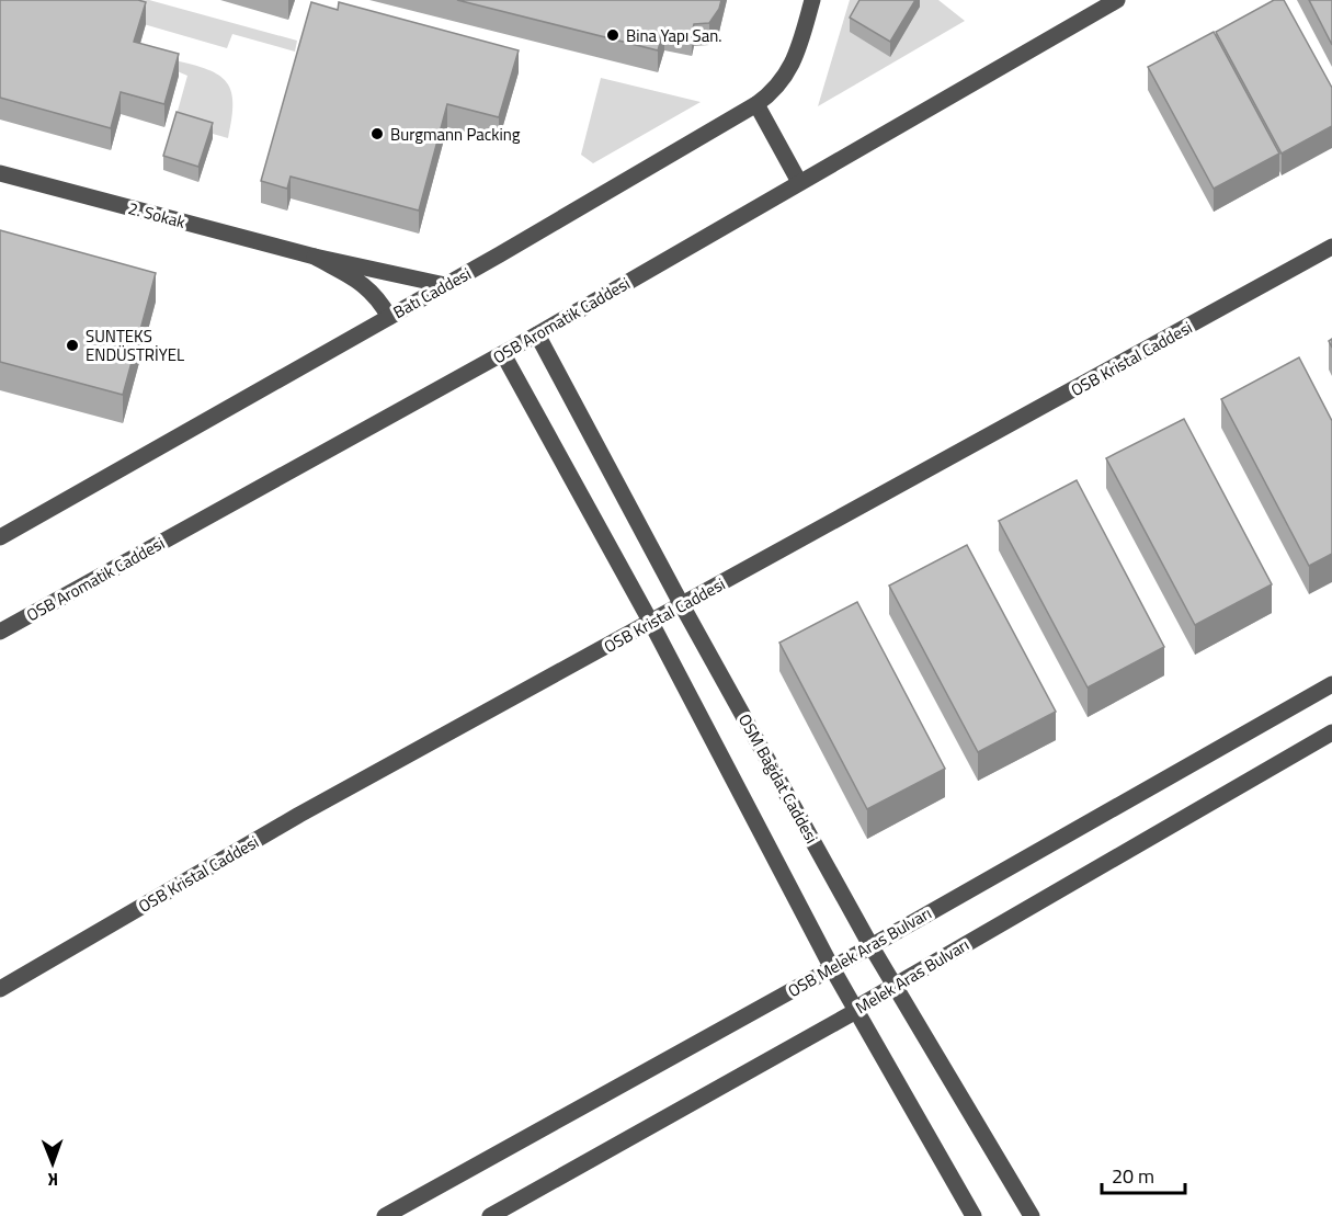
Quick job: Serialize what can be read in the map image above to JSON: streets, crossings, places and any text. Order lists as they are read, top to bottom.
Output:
{
  "streets": {
    "street": [
      "2. Sokak",
      "Batı Caddesi",
      "OSB Aromatik Caddesi",
      "OSB Kristal Caddesi",
      "OSM Bağdat Caddesi",
      "OSB Melek Aras Bulvarı",
      "Melek Aras Bulvarı"
    ]
  },
  "crossings": [
    ["2. Sokak", "Batı Caddesi"],
    ["OSB Aromatik Caddesi", "OSM Bağdat Caddesi"],
    ["OSB Kristal Caddesi", "OSM Bağdat Caddesi"],
    ["OSM Bağdat Caddesi", "OSB Melek Aras Bulvarı"],
    ["OSM Bağdat Caddesi", "Melek Aras Bulvarı"]
  ],
  "places": ["Bina Yapı San.", "Burgmann Packing", "SUNTEKS ENDÜSTRİYEL"],
  "scale_bar": "20 m",
  "north": "bottom"
}
